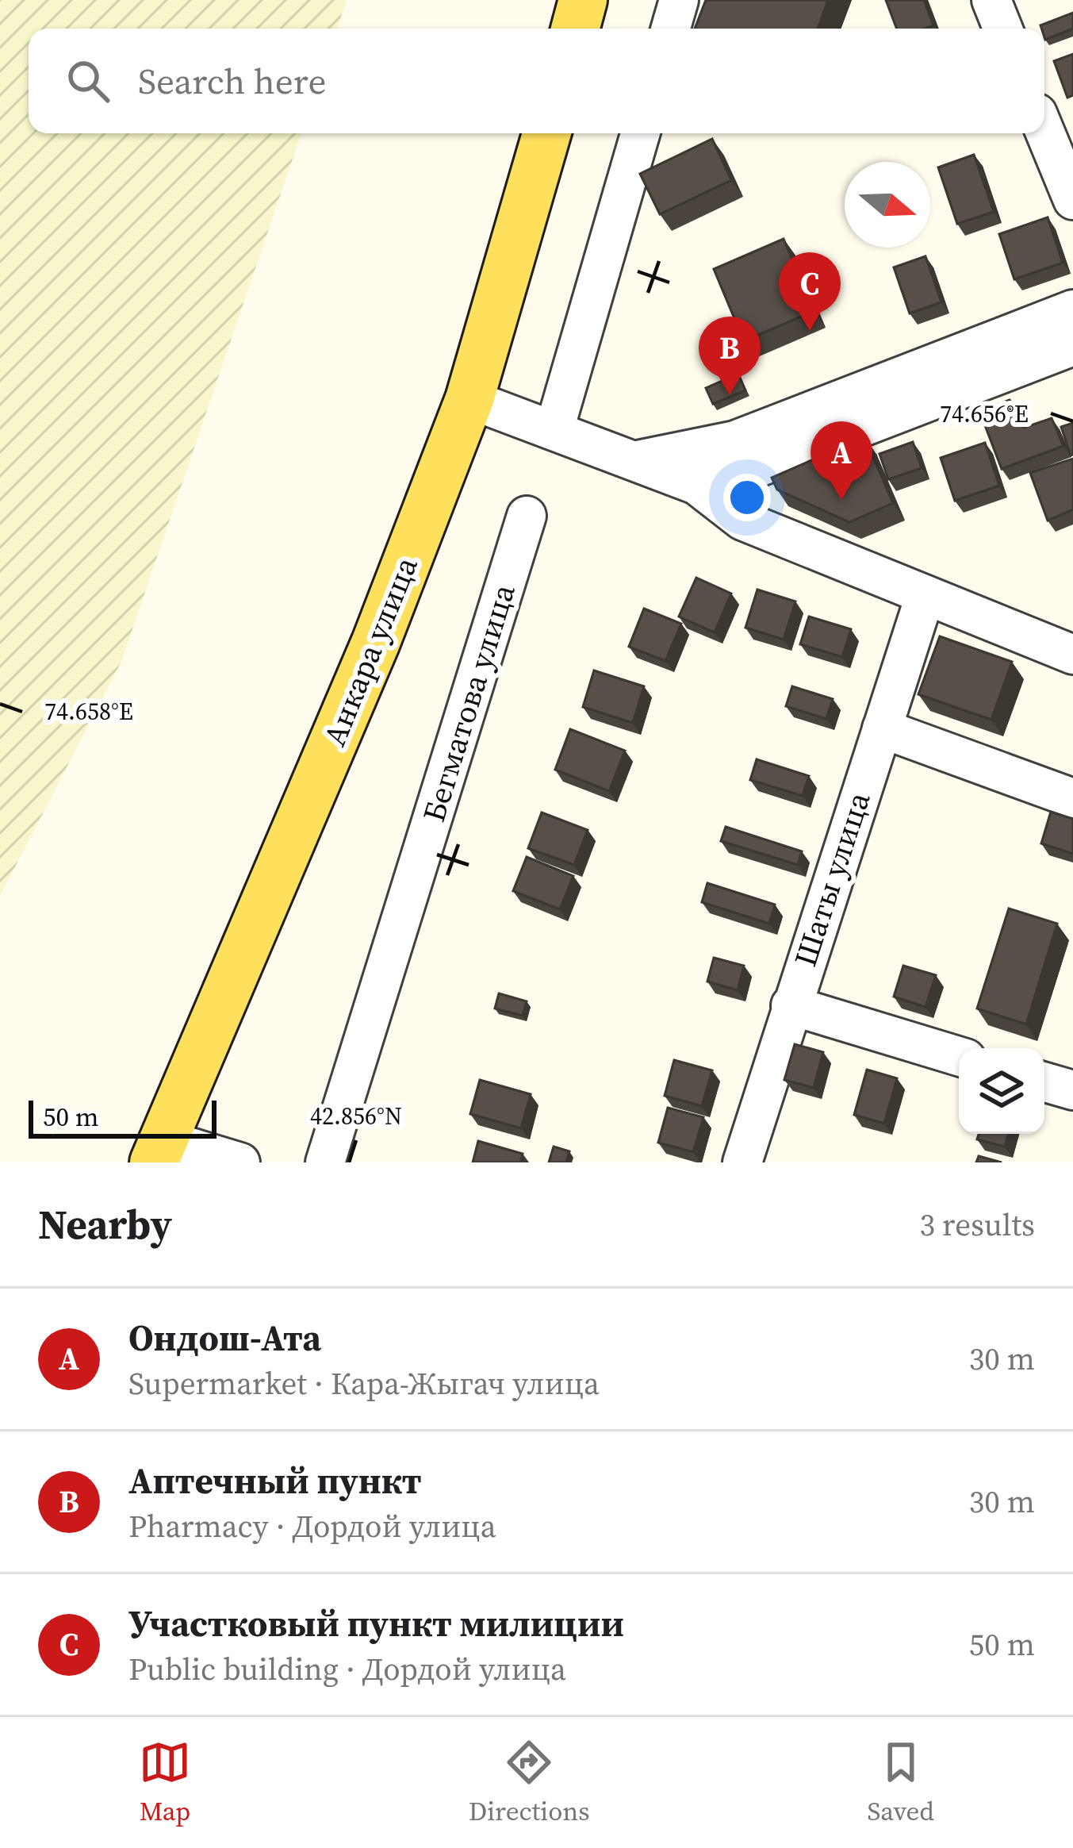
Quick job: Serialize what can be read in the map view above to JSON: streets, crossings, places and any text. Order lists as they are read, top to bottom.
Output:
{
  "streets": {
    "main road": ["Анкара улица"],
    "street": ["Бегматова улица", "Шаты улица"]
  },
  "scale_bar": "50 m",
  "north": "right",
  "page": {
    "search": "Search here",
    "pins": ["C", "B", "A"],
    "scale": "50 m",
    "heading": ["Nearby", "3 results"],
    "list": [
      {
        "mark": "A",
        "name": "Ондош-Ата",
        "note": "Supermarket · Кара-Жыгач улица",
        "value": "30 m"
      },
      {
        "mark": "B",
        "name": "Аптечный пункт",
        "note": "Pharmacy · Дордой улица",
        "value": "30 m"
      },
      {
        "mark": "C",
        "name": "Участковый пункт милиции",
        "note": "Public building · Дордой улица",
        "value": "50 m"
      }
    ],
    "nav": ["Map", "Directions", "Saved"]
  },
  "coordinates": ["74.656°E", "74.658°E", "42.856°N"]
}
